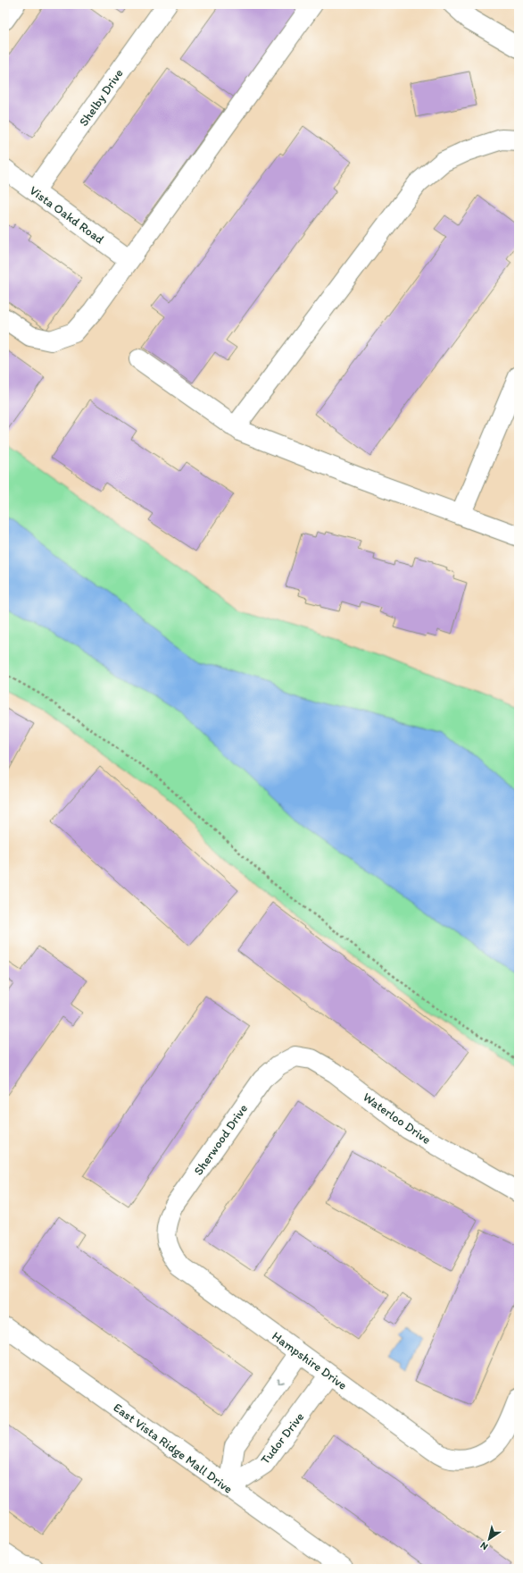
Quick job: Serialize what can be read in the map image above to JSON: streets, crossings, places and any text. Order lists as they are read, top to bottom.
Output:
{
  "streets": {
    "street": [
      "Shelby Drive",
      "Vista Oakd Road",
      "Waterloo Drive",
      "Sherwood Drive",
      "Hampshire Drive",
      "Tudor Drive",
      "East Vista Ridge Mall Drive"
    ]
  },
  "crossings": [
    ["Shelby Drive", "Vista Oakd Road"],
    ["Waterloo Drive", "Sherwood Drive"],
    ["Sherwood Drive", "Hampshire Drive"],
    ["Hampshire Drive", "Tudor Drive"],
    ["Tudor Drive", "East Vista Ridge Mall Drive"]
  ],
  "north": "bottom left"
}
